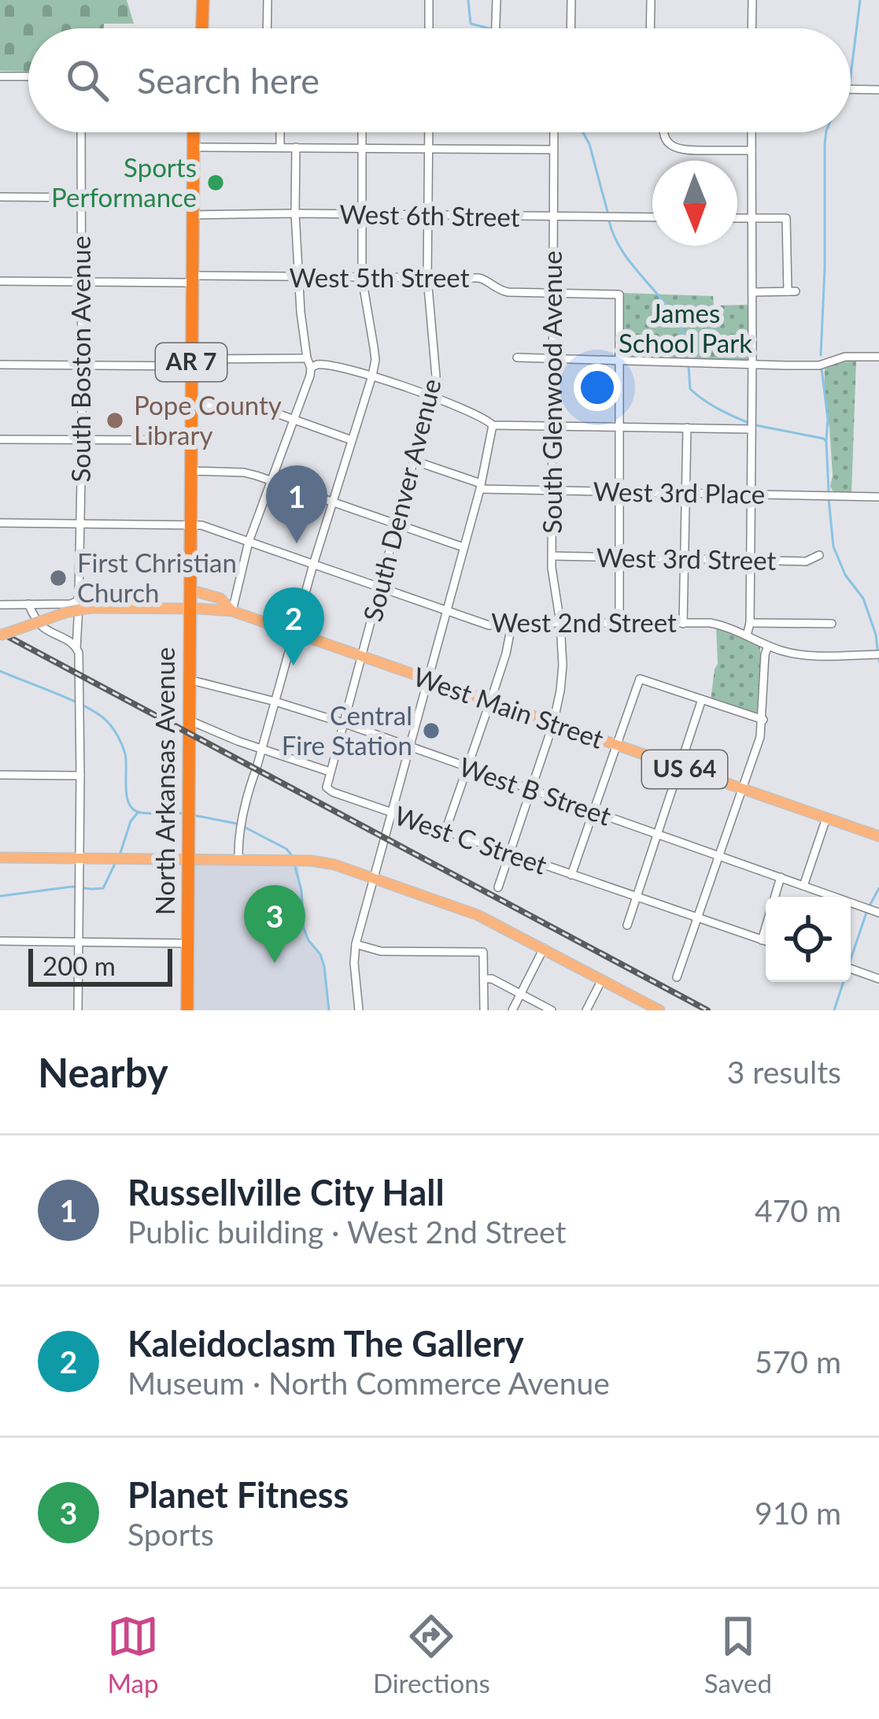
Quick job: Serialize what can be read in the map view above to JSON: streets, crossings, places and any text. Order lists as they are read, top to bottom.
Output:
{
  "streets": {
    "highway": ["AR 7", "North Arkansas Avenue"],
    "main road": ["West Main Street", "US 64"],
    "street": [
      "West 6th Street",
      "West 5th Street",
      "South Boston Avenue",
      "South Glenwood Avenue",
      "West 3rd Place",
      "South Denver Avenue",
      "West 3rd Street",
      "West 2nd Street",
      "West B Street",
      "West C Street"
    ]
  },
  "crossings": [
    ["West 6th Street", "AR 7"],
    ["West 6th Street", "South Glenwood Avenue"],
    ["West 6th Street", "South Denver Avenue"],
    ["West 5th Street", "South Boston Avenue"],
    ["West 5th Street", "AR 7"],
    ["West 5th Street", "South Glenwood Avenue"],
    ["West 5th Street", "South Denver Avenue"],
    ["South Boston Avenue", "West 2nd Street"],
    ["AR 7", "West 2nd Street"],
    ["AR 7", "West Main Street"],
    ["AR 7", "US 64"],
    ["AR 7", "North Arkansas Avenue"],
    ["South Glenwood Avenue", "West 3rd Place"],
    ["South Glenwood Avenue", "West 3rd Street"],
    ["South Glenwood Avenue", "West 2nd Street"],
    ["South Glenwood Avenue", "West Main Street"],
    ["South Glenwood Avenue", "West B Street"],
    ["South Glenwood Avenue", "West C Street"],
    ["West 3rd Place", "South Denver Avenue"],
    ["South Denver Avenue", "West 2nd Street"],
    ["South Denver Avenue", "West Main Street"],
    ["South Denver Avenue", "West B Street"],
    ["South Denver Avenue", "West C Street"],
    ["West Main Street", "US 64"],
    ["West Main Street", "North Arkansas Avenue"],
    ["US 64", "North Arkansas Avenue"],
    ["North Arkansas Avenue", "West B Street"],
    ["North Arkansas Avenue", "West C Street"]
  ],
  "parks": ["James School Park"],
  "places": [
    "Sports Performance",
    "Pope County Library",
    "First Christian Church",
    "Central Fire Station"
  ],
  "scale_bar": "200 m",
  "north": "bottom",
  "page": {
    "search": "Search here",
    "pins": ["1", "2", "3"],
    "scale": "200 m",
    "heading": ["Nearby", "3 results"],
    "list": [
      {
        "mark": "1",
        "name": "Russellville City Hall",
        "note": "Public building · West 2nd Street",
        "value": "470 m"
      },
      {
        "mark": "2",
        "name": "Kaleidoclasm The Gallery",
        "note": "Museum · North Commerce Avenue",
        "value": "570 m"
      },
      {
        "mark": "3",
        "name": "Planet Fitness",
        "note": "Sports",
        "value": "910 m"
      }
    ],
    "nav": ["Map", "Directions", "Saved"]
  }
}
